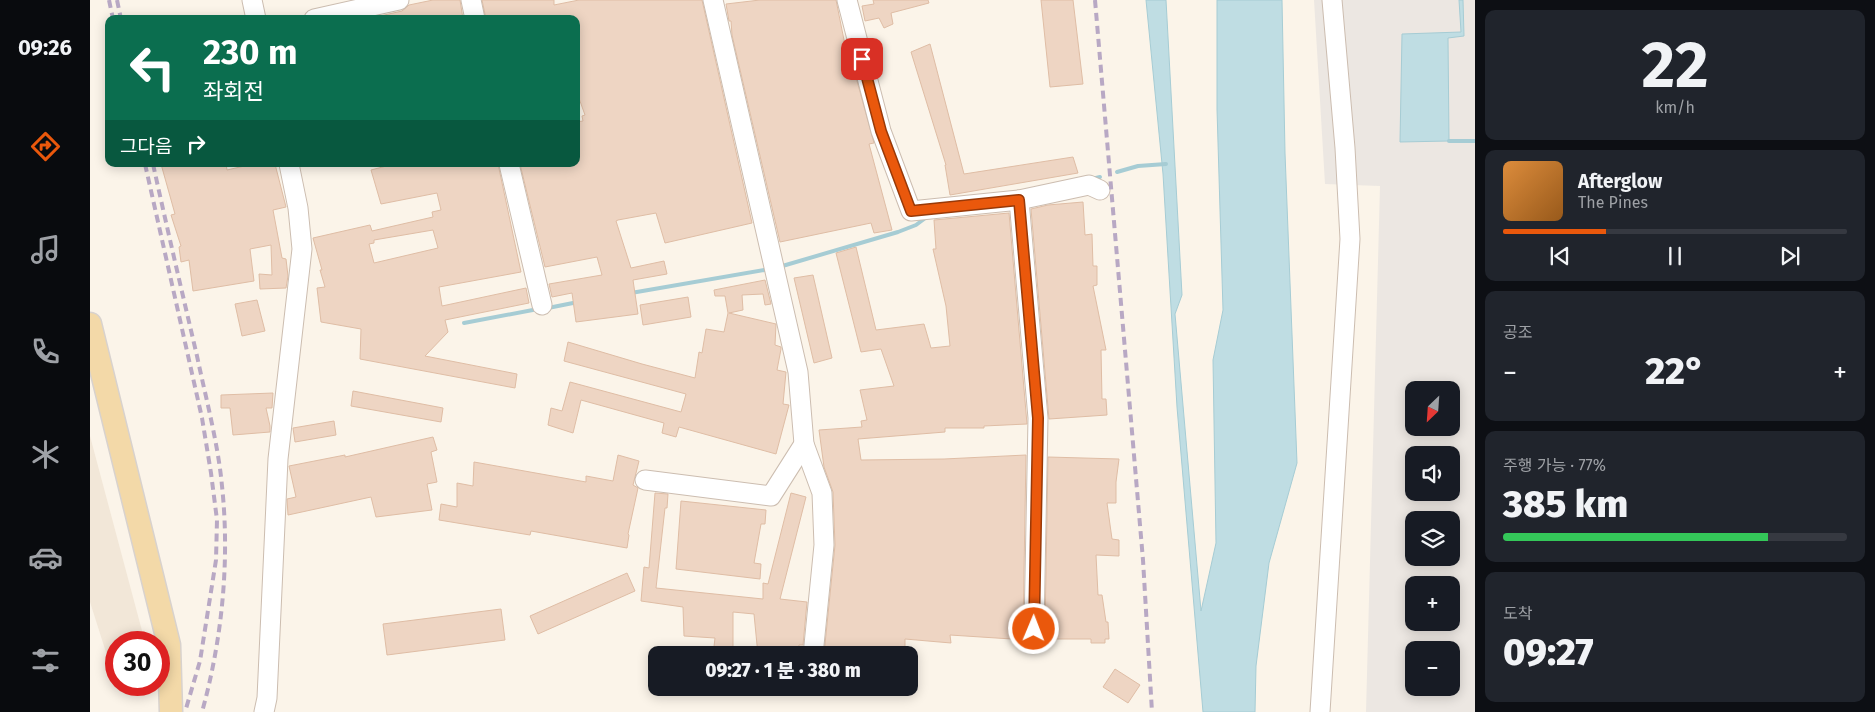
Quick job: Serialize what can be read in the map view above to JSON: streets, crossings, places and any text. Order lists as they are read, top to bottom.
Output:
{
  "north": "bottom left",
  "page": {
    "tabs": "09:26",
    "tile": [
      ["22", "km/h"],
      "공조",
      ["주행 가능 · 77%", "385 km"],
      ["도착", "09:27"]
    ],
    "turn": ["230 m", "좌회전"],
    "then": "그다음",
    "song": ["Afterglow", "The Pines"],
    "heat": ["−", "22°", "+"],
    "map_buttons": ["+", "−"],
    "limit": "30",
    "trip": "09:27 · 1 분 · 380 m"
  }
}
